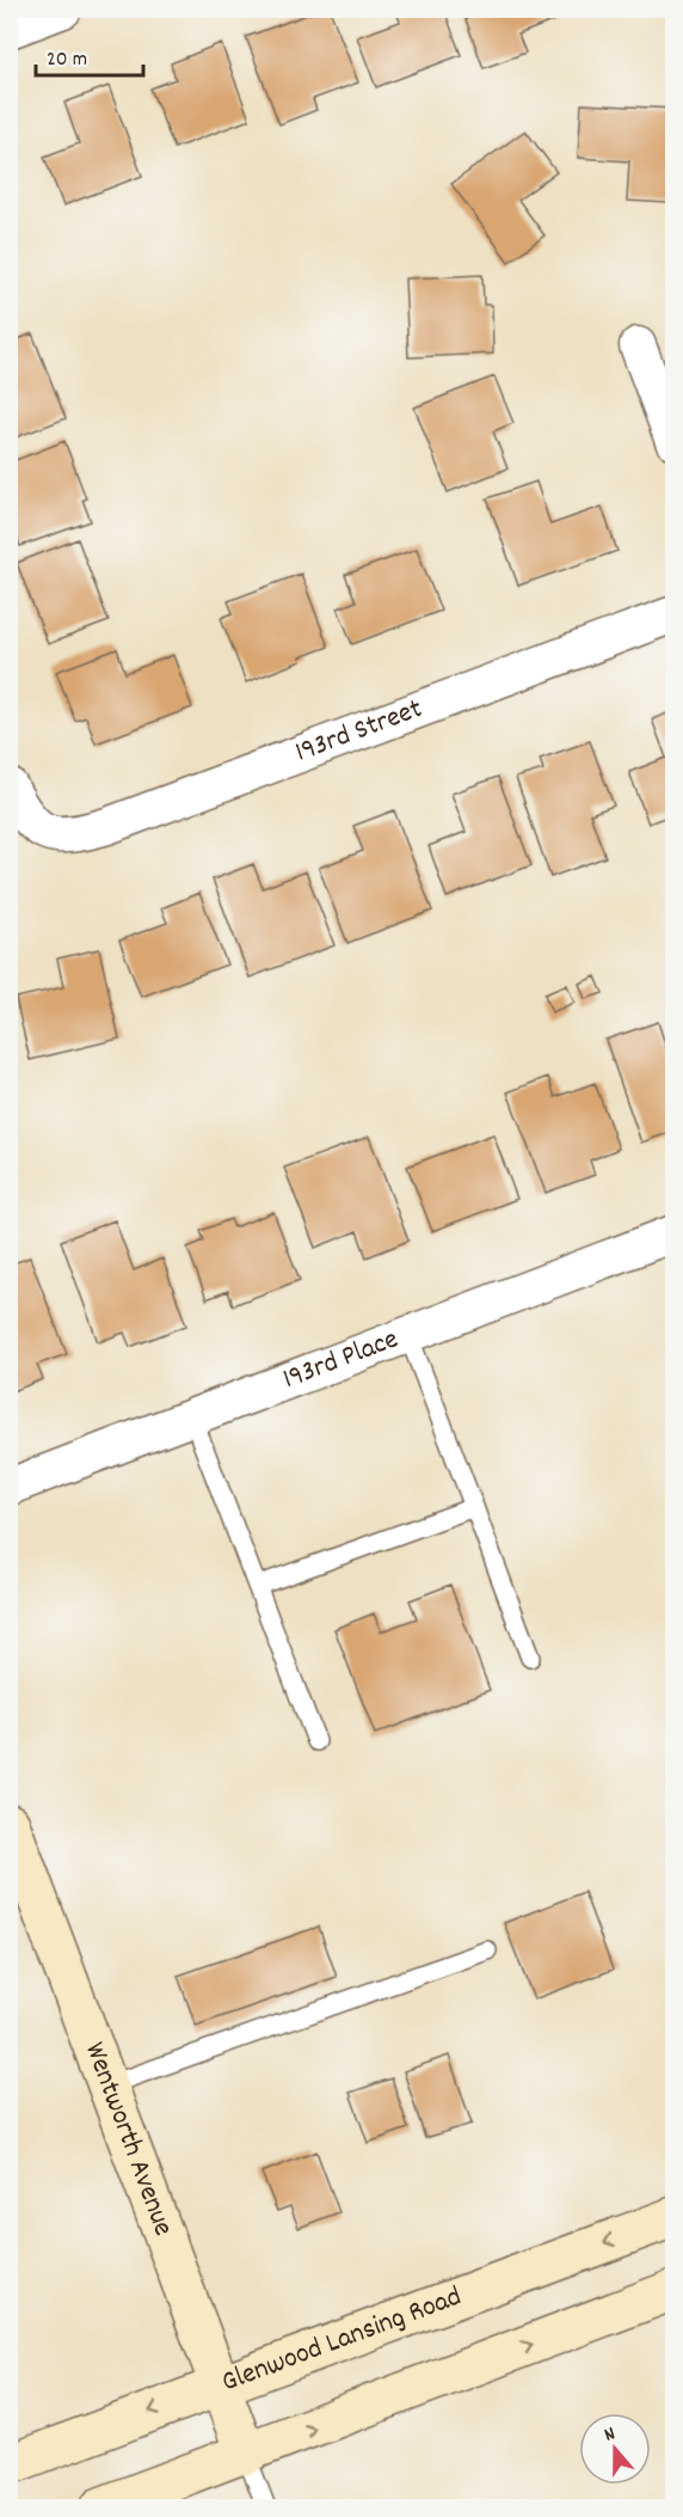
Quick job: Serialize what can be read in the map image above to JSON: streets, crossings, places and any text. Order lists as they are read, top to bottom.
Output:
{
  "streets": {
    "main road": ["Wentworth Avenue", "Glenwood Lansing Road"],
    "street": ["193rd Street", "193rd Place"]
  },
  "crossings": [
    ["Wentworth Avenue", "Glenwood Lansing Road"]
  ],
  "scale_bar": "20 m",
  "north": "top"
}
